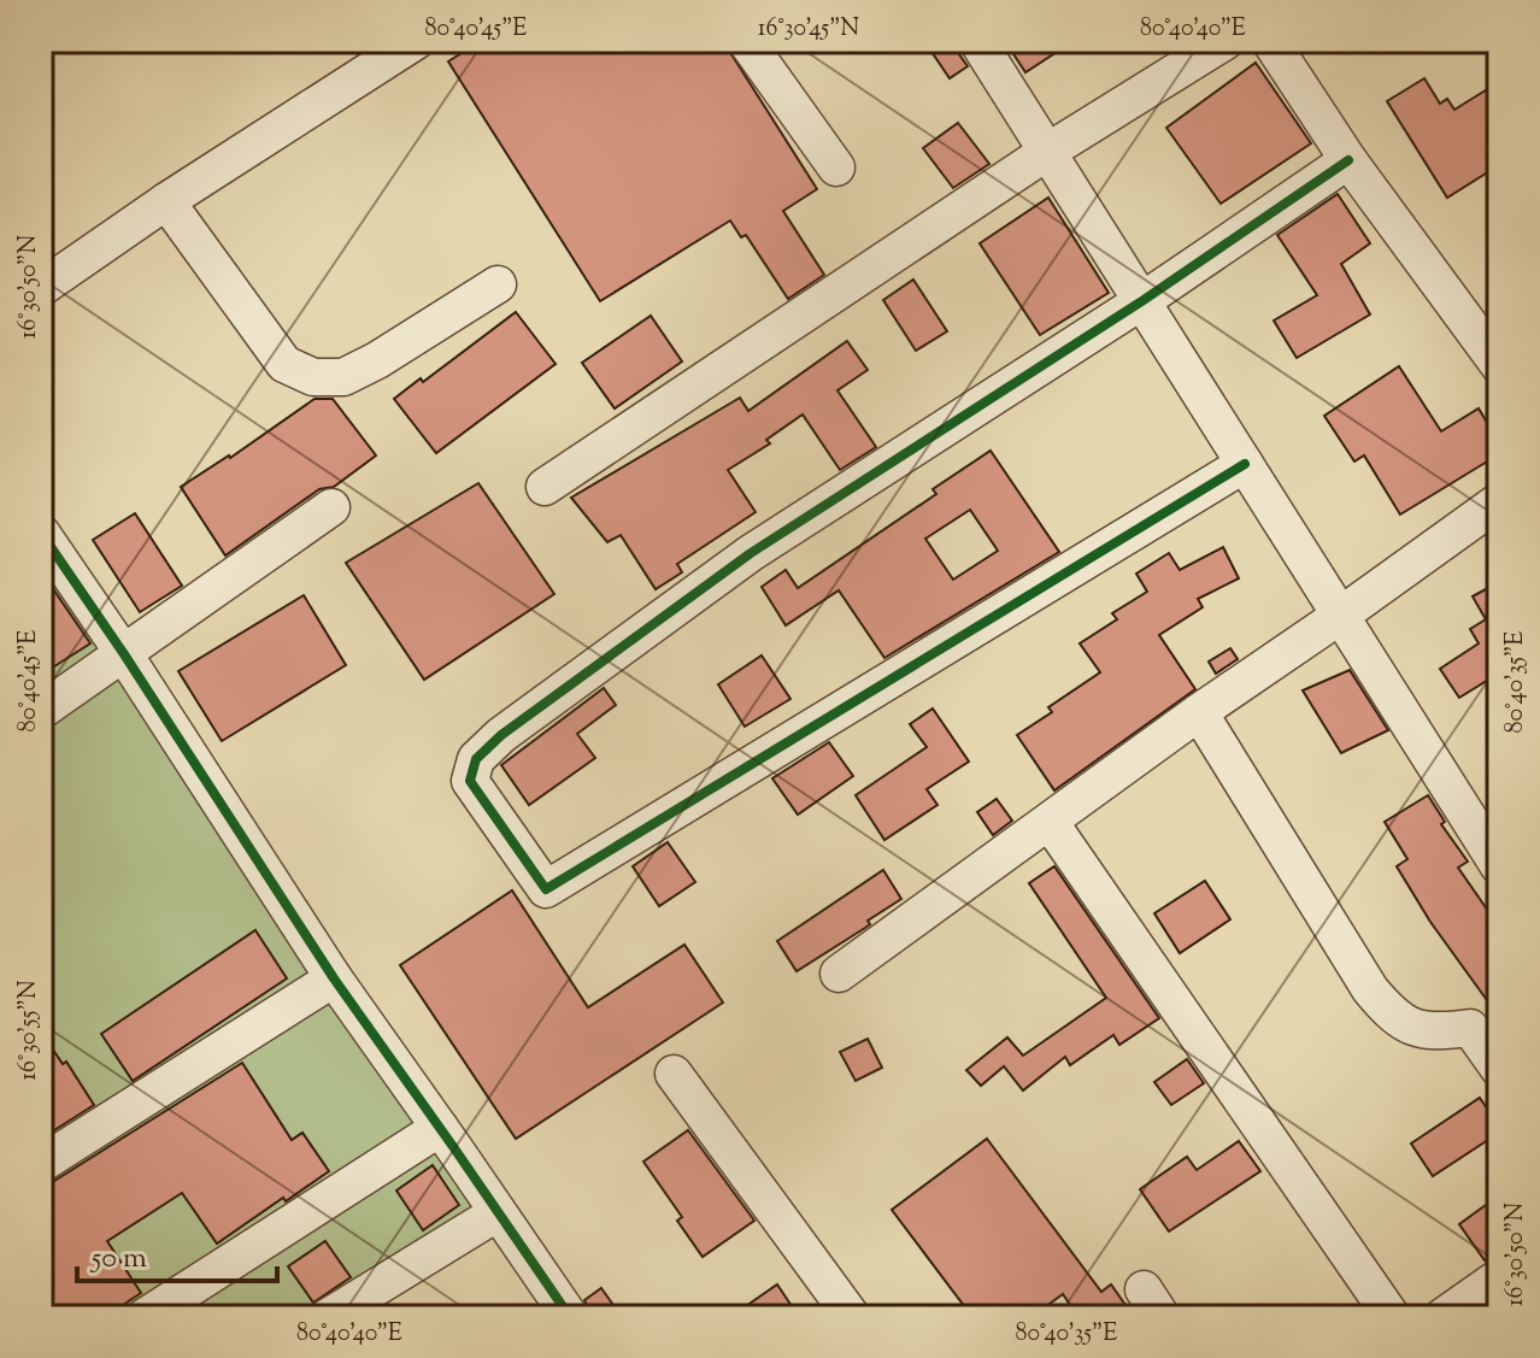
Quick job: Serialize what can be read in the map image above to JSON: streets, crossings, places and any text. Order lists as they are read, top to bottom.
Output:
{
  "scale_bar": "50 m",
  "coordinates": [
    "80°40'45\"E",
    "16°30'45\"N",
    "80°40'40\"E",
    "16°30'50\"N",
    "80°40'35\"E",
    "16°30'55\"N"
  ]
}
